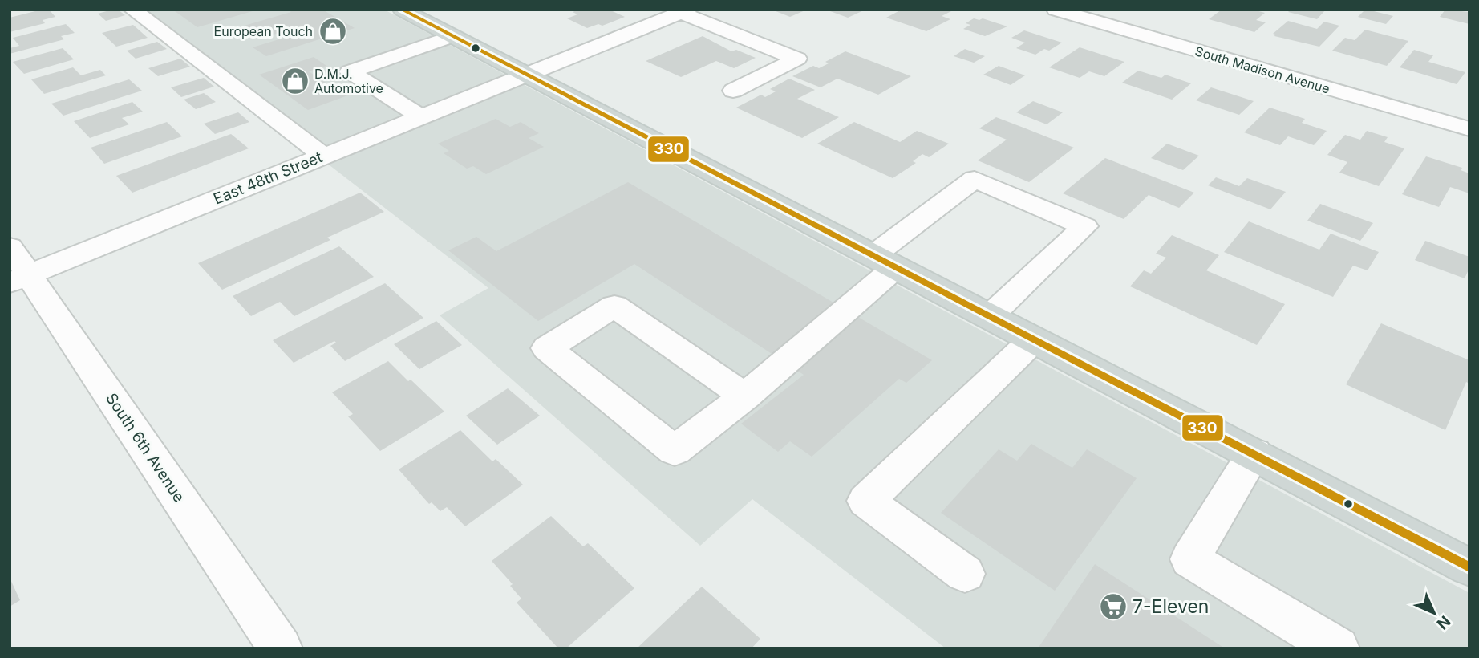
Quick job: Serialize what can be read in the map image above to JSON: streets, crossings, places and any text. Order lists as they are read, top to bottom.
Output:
{
  "streets": {
    "street": ["South Madison Avenue", "East 48th Street", "South 6th Avenue"]
  },
  "crossings": [
    ["East 48th Street", "South 6th Avenue"]
  ],
  "places": {
    "shop": ["European Touch", "D.M.J. Automotive"],
    "supermarket": ["7-Eleven"]
  },
  "lines": ["transit line 330"],
  "north": "bottom right"
}
